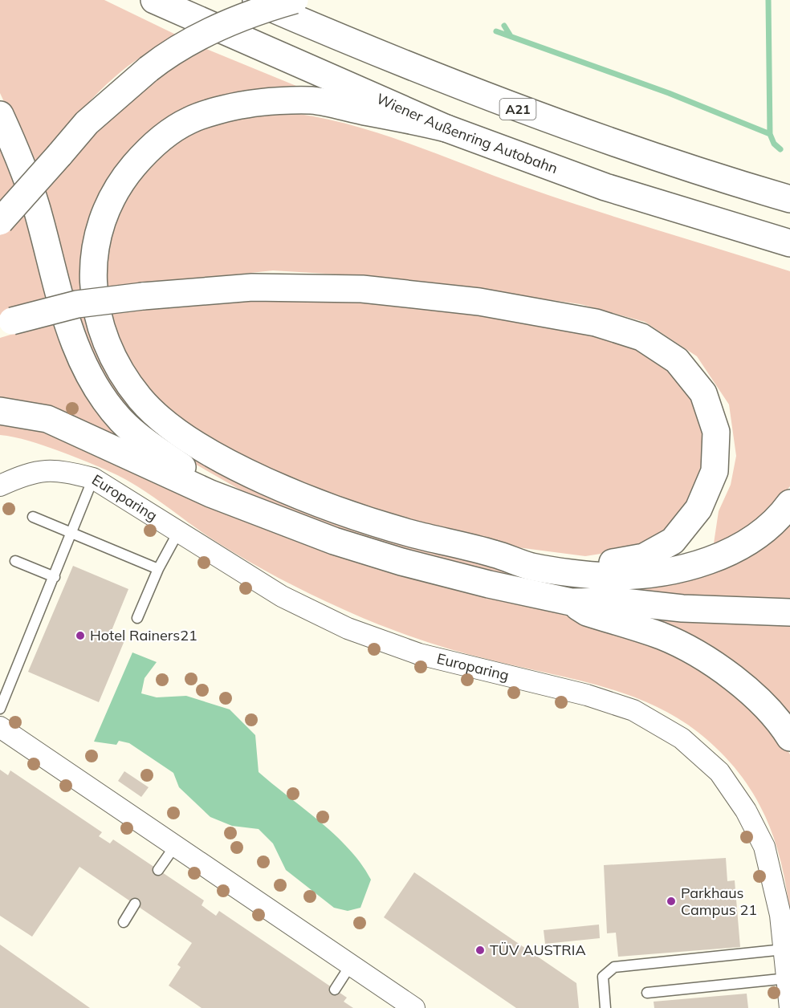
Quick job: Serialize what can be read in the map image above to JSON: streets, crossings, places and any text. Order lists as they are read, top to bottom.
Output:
{
  "streets": {
    "highway": ["A21", "Wiener Außenring Autobahn"],
    "street": ["Europaring"]
  },
  "places": ["Hotel Rainers21", "Parkhaus Campus 21", "TÜV AUSTRIA"]
}
